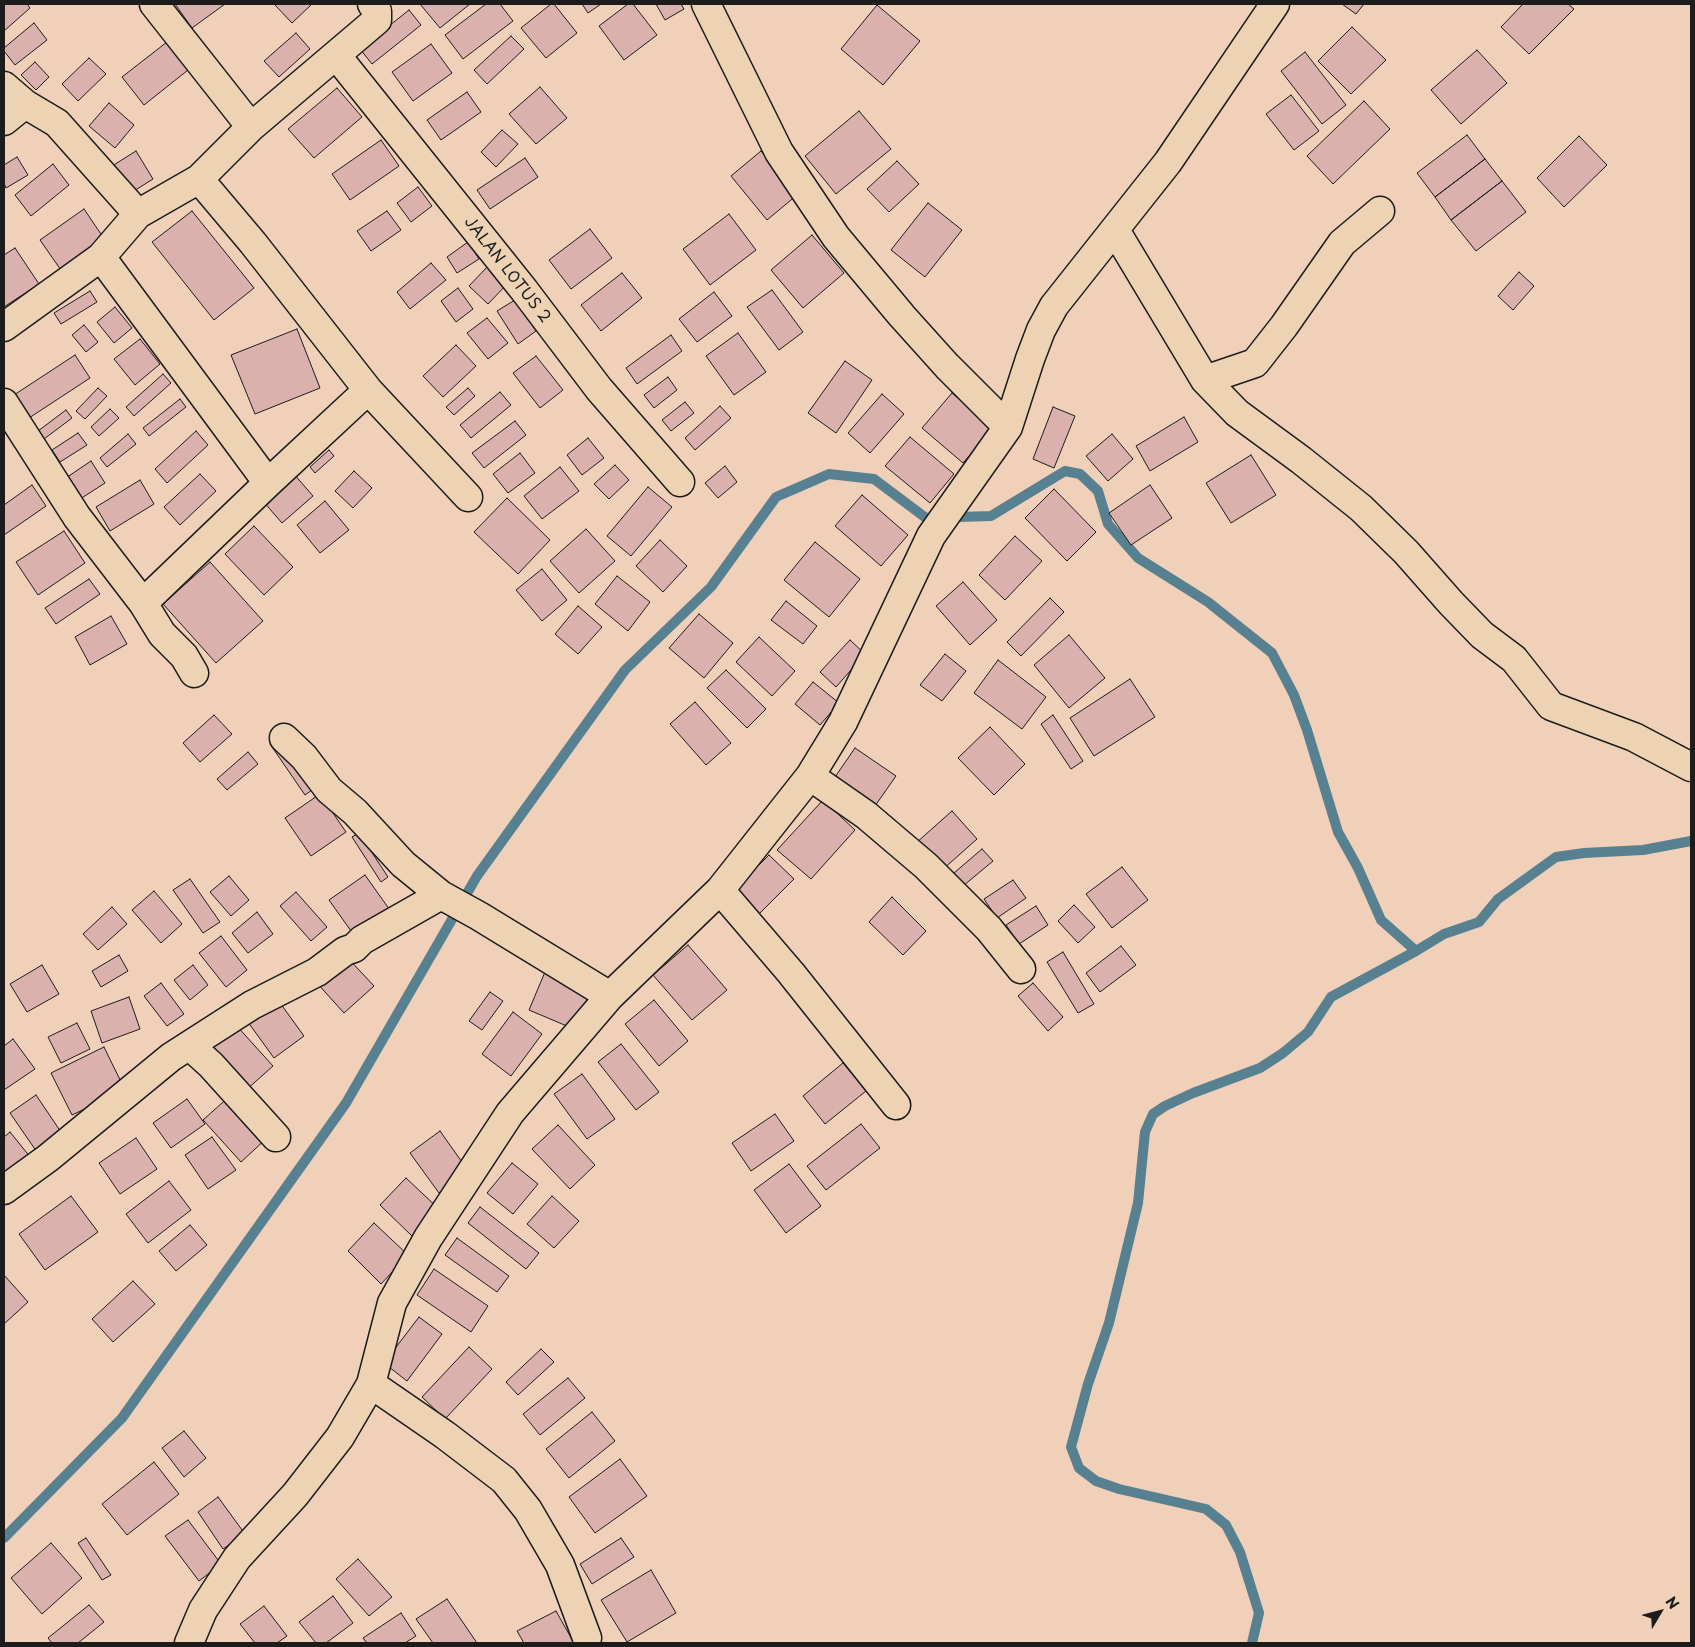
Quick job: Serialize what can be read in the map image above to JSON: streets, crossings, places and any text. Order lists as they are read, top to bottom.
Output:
{
  "streets": {
    "street": ["JALAN LOTUS 2"]
  },
  "north": "top right"
}
